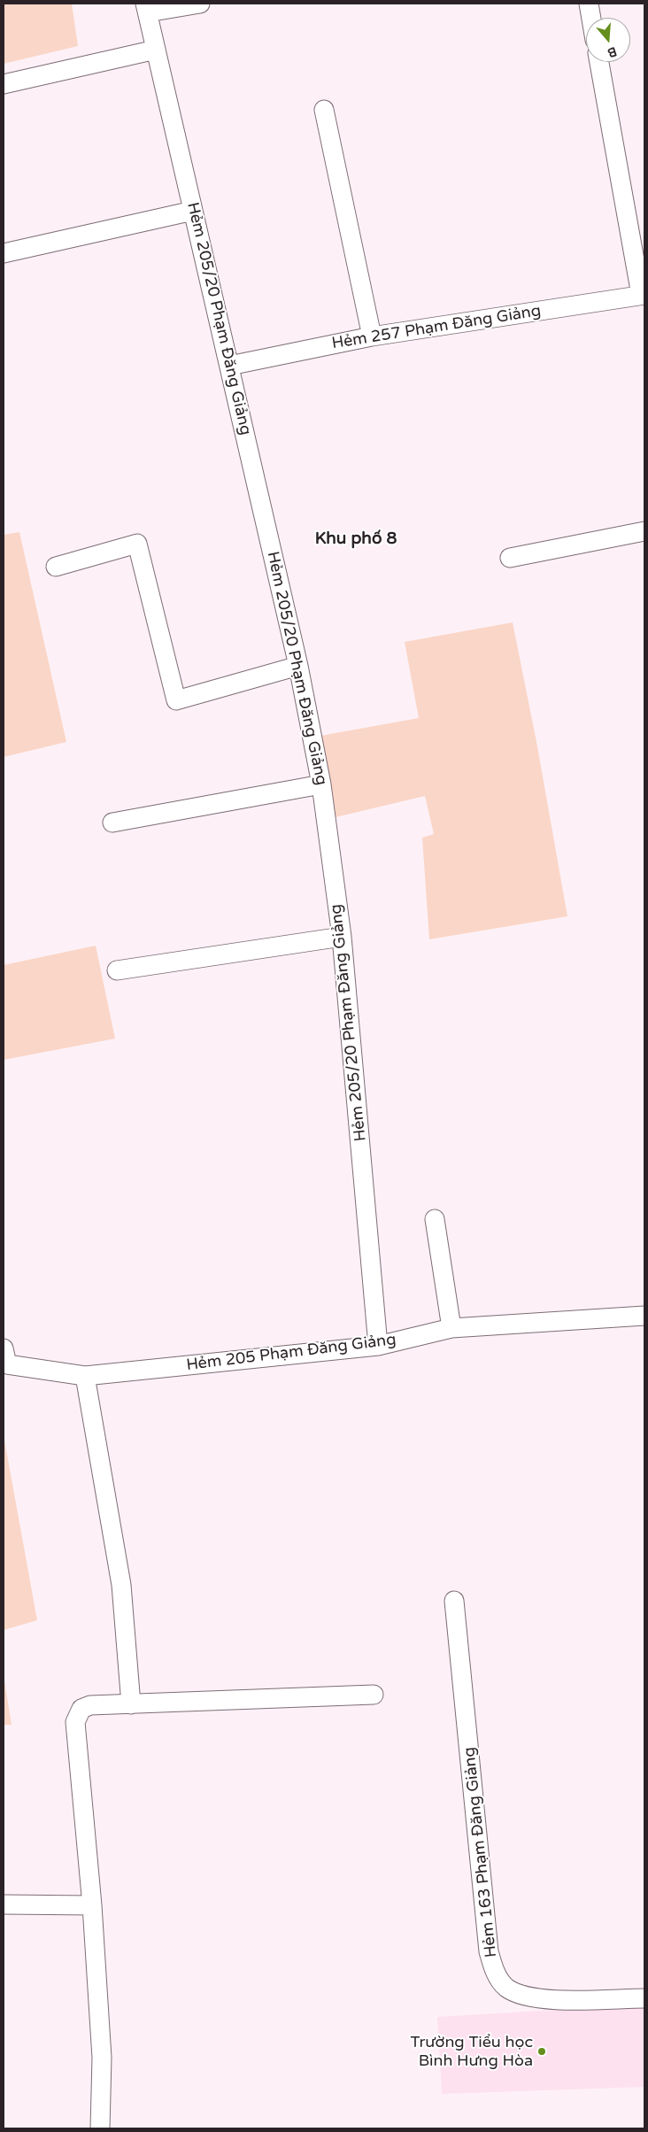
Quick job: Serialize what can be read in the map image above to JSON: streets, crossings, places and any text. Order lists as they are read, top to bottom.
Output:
{
  "streets": {
    "lane": [
      "Hẻm 205/20 Phạm Đăng Giảng",
      "Hẻm 257 Phạm Đăng Giảng",
      "Hẻm 205 Phạm Đăng Giảng",
      "Hẻm 163 Phạm Đăng Giảng"
    ]
  },
  "crossings": [
    ["Hẻm 205/20 Phạm Đăng Giảng", "Hẻm 257 Phạm Đăng Giảng"],
    ["Hẻm 205/20 Phạm Đăng Giảng", "Hẻm 205 Phạm Đăng Giảng"]
  ],
  "districts": ["Khu phố 8"],
  "places": ["Trường Tiểu học Bình Hưng Hòa"],
  "north": "bottom"
}
